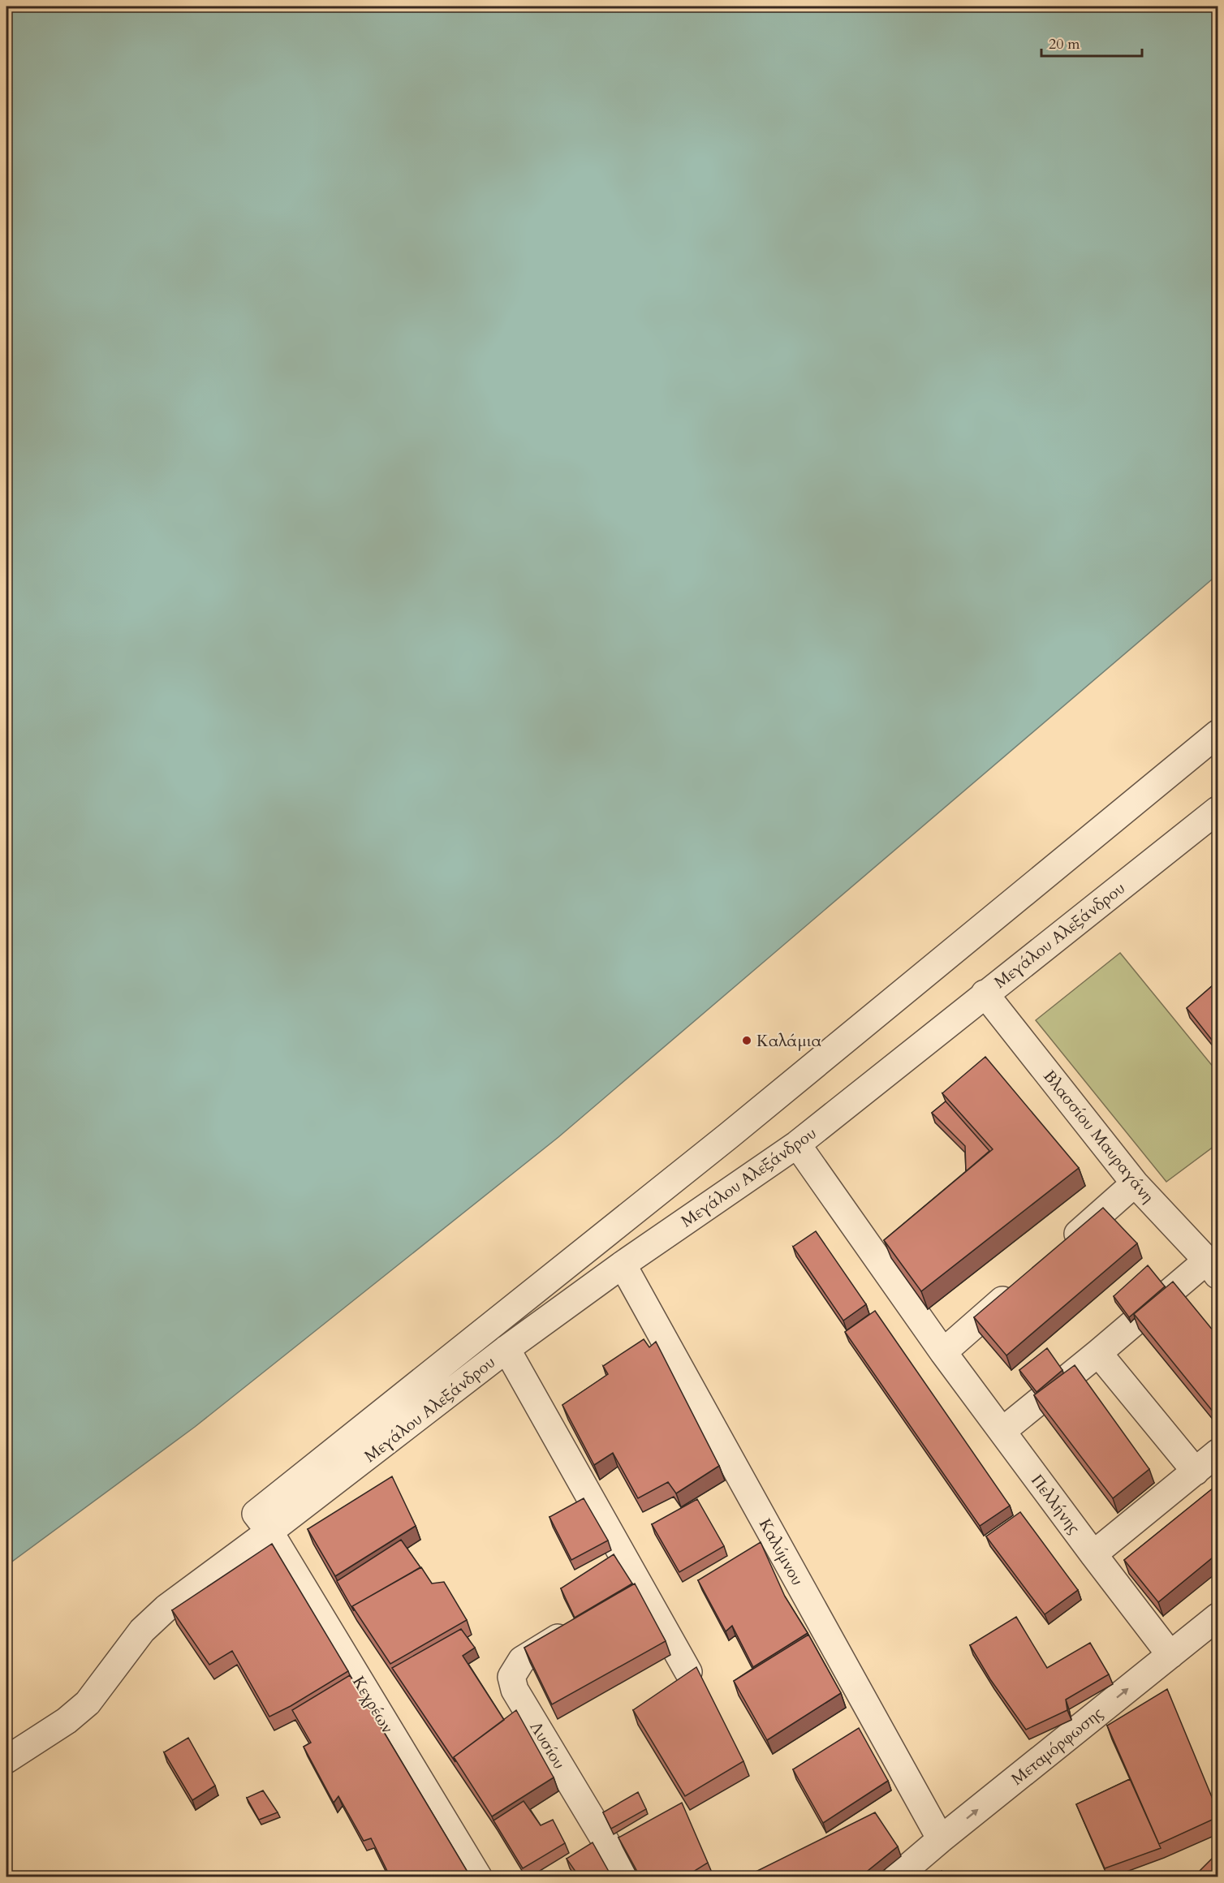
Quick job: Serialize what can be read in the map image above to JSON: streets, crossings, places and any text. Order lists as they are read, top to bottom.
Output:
{
  "streets": {
    "street": [
      "Μεγάλου Αλεξάνδρου",
      "Βλασσίου Μαυραγάνη",
      "Πελλήνης",
      "Καλύμνου",
      "Κεχρέων",
      "Λυσίου",
      "Μεταμόρφωσης"
    ]
  },
  "crossings": [
    ["Μεγάλου Αλεξάνδρου", "Βλασσίου Μαυραγάνη"],
    ["Μεγάλου Αλεξάνδρου", "Πελλήνης"],
    ["Μεγάλου Αλεξάνδρου", "Καλύμνου"],
    ["Μεγάλου Αλεξάνδρου", "Κεχρέων"],
    ["Πελλήνης", "Μεταμόρφωσης"],
    ["Καλύμνου", "Μεταμόρφωσης"]
  ],
  "one_way": ["Μεταμόρφωσης"],
  "places": ["Καλάμια"],
  "scale_bar": "20 m"
}
